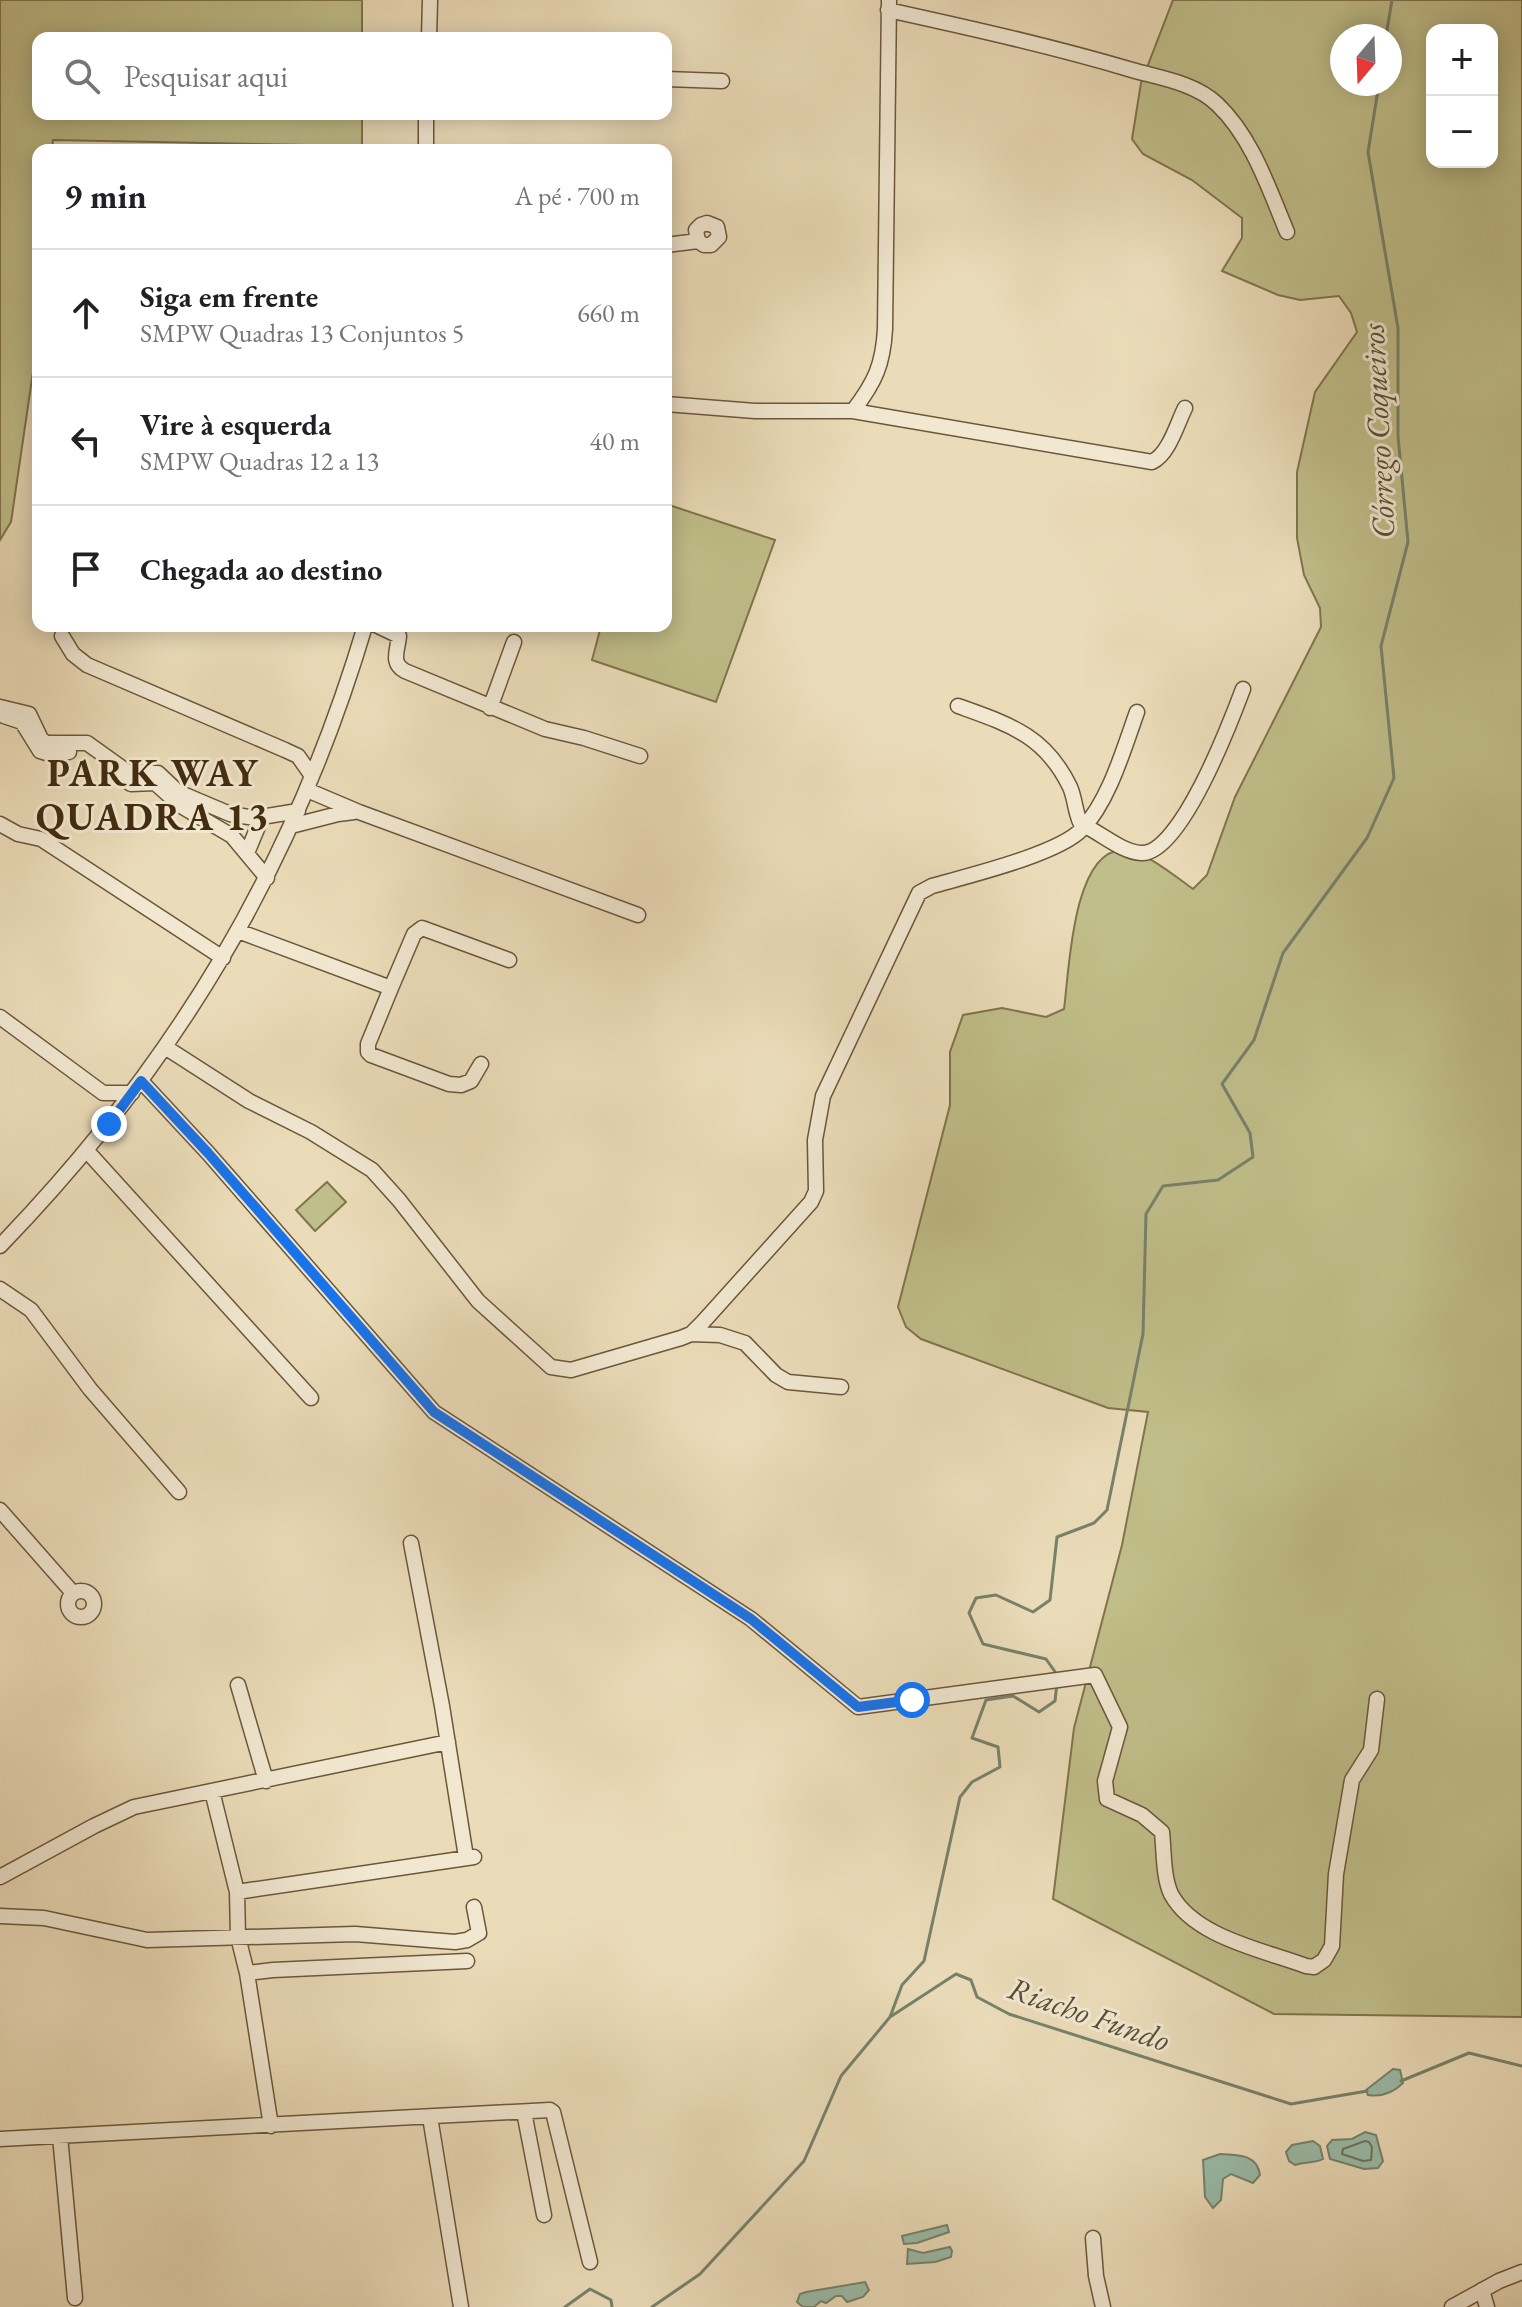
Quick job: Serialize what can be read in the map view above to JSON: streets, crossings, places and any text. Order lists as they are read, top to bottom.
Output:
{
  "districts": ["PARK WAY QUADRA 13"],
  "water": ["Córrego Coqueiros", "Riacho Fundo"],
  "north": "bottom",
  "page": {
    "map_buttons": ["+", "−"],
    "search": "Pesquisar aqui",
    "heading": ["9 min", "A pé · 700 m"],
    "list": [
      ["Siga em frente", "SMPW Quadras 13 Conjuntos 5", "660 m"],
      ["Vire à esquerda", "SMPW Quadras 12 a 13", "40 m"],
      "Chegada ao destino"
    ]
  }
}
